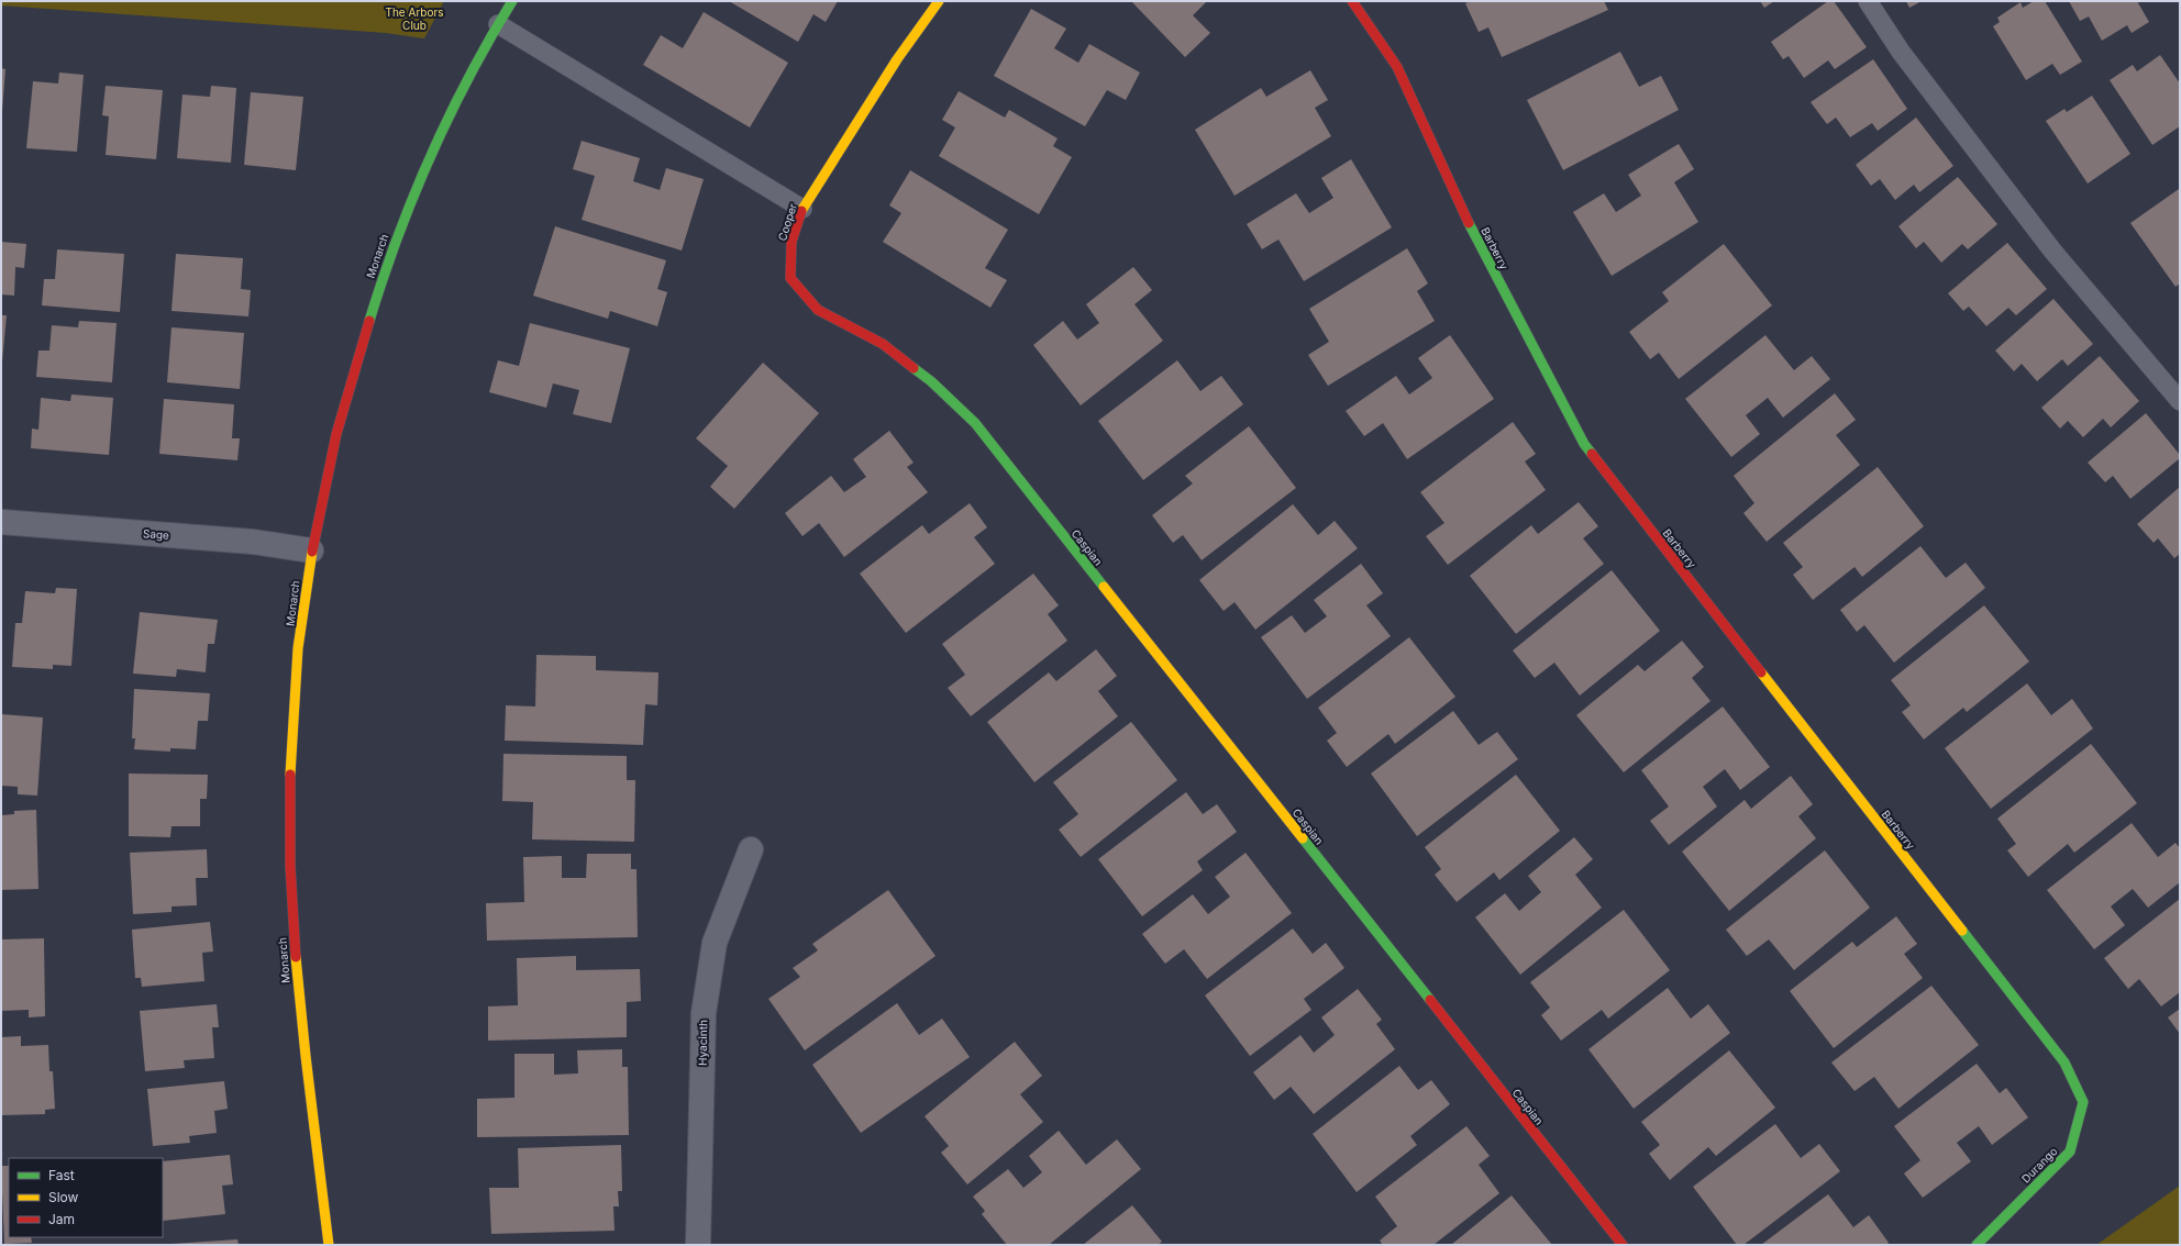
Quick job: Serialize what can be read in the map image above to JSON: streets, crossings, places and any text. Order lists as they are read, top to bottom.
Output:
{
  "streets": {
    "street": [
      "Cooper",
      "Barberry",
      "Monarch",
      "Sage",
      "Caspian",
      "Hyacinth",
      "Durango"
    ]
  },
  "crossings": [
    ["Cooper", "Caspian"],
    ["Barberry", "Durango"],
    ["Monarch", "Sage"]
  ],
  "parks": ["The Arbors Club"],
  "legend": ["Fast", "Slow", "Jam"]
}
